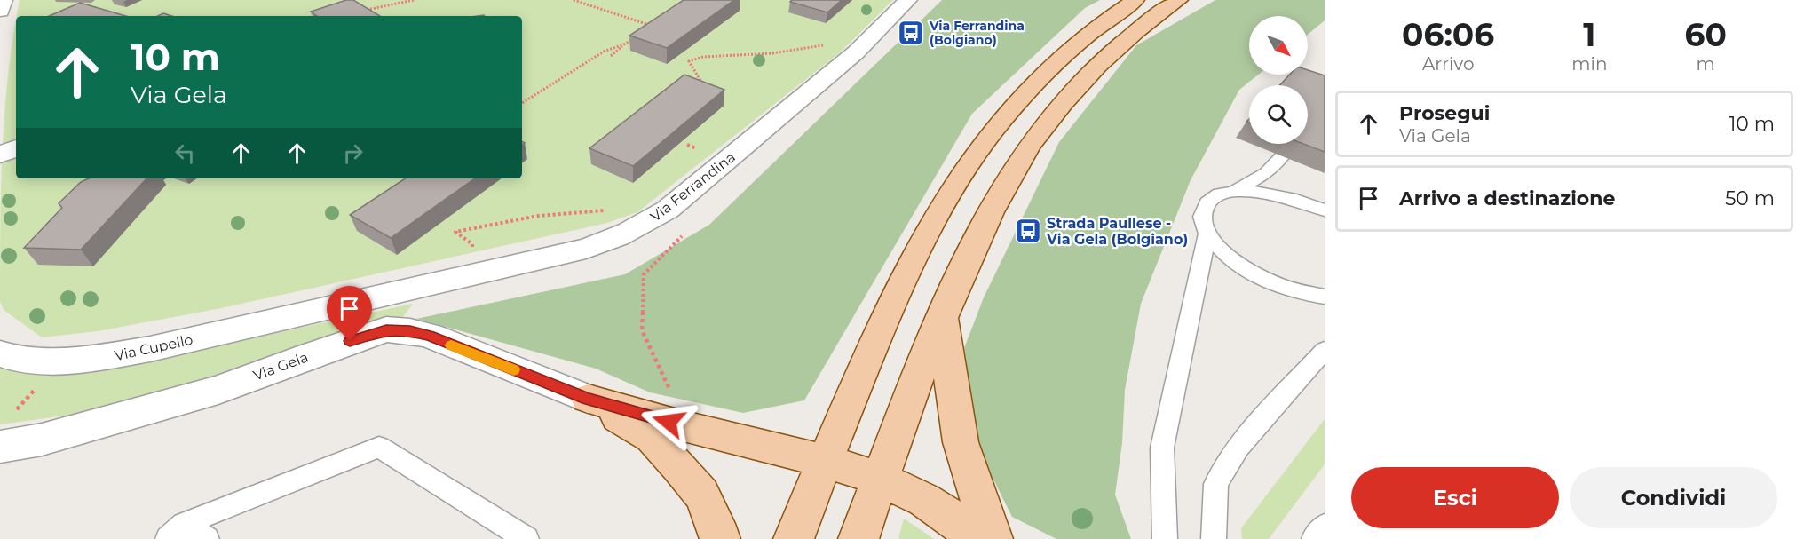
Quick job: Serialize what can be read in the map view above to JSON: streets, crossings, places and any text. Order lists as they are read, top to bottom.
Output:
{
  "streets": {
    "street": ["Via Ferrandina", "Via Cupello", "Via Gela"]
  },
  "crossings": [
    ["Via Ferrandina", "Via Cupello"]
  ],
  "places": {
    "bus stop": ["Via Ferrandina (Bolgiano)", "Strada Paullese - Via Gela (Bolgiano)"]
  },
  "north": "bottom right",
  "page": {
    "eta": [
      "06:06",
      "Arrivo",
      "1",
      "min",
      "60",
      "m"
    ],
    "turn": ["10 m", "Via Gela"],
    "list": [
      {
        "name": "Prosegui",
        "note": "Via Gela",
        "value": "10 m"
      },
      {
        "name": "Arrivo a destinazione",
        "value": "50 m"
      }
    ],
    "buttons": ["Esci", "Condividi"]
  }
}
